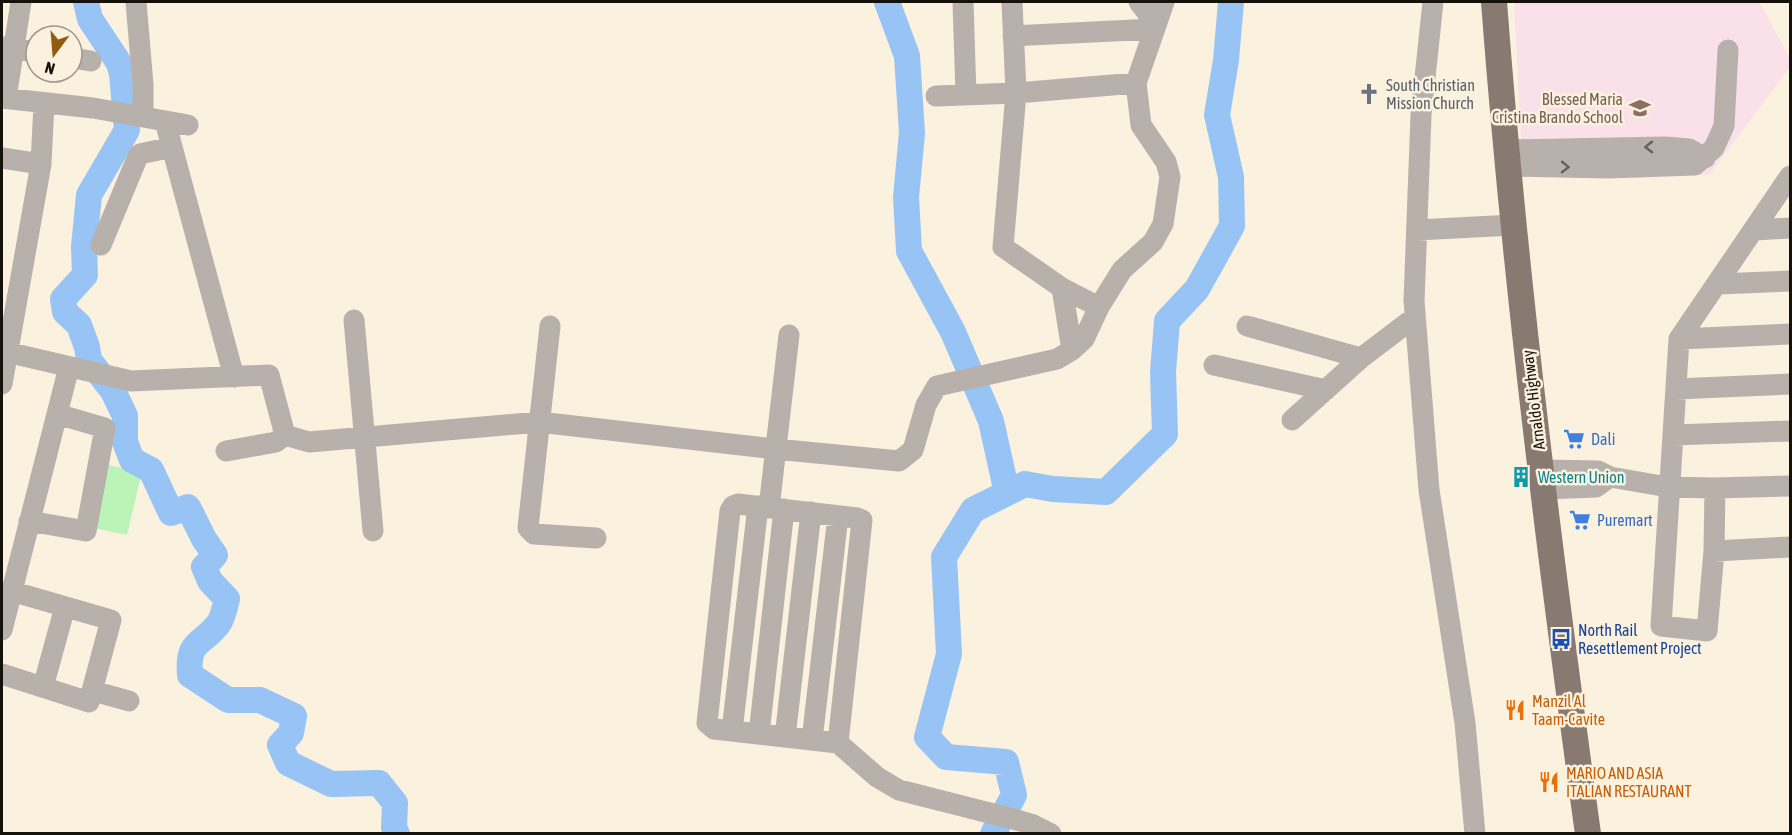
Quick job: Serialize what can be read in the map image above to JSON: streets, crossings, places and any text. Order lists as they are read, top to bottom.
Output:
{
  "streets": {
    "main road": ["Arnaldo Highway"]
  },
  "places": {
    "church": ["South Christian Mission Church"],
    "school or university": ["Blessed Maria Cristina Brando School"],
    "supermarket": ["Dali", "Puremart"],
    "building": ["Western Union"],
    "bus stop": ["North Rail Resettlement Project"],
    "restaurant": ["Manzil Al Taam-Cavite", "MARIO AND ASIA ITALIAN RESTAURANT"]
  },
  "north": "bottom"
}
